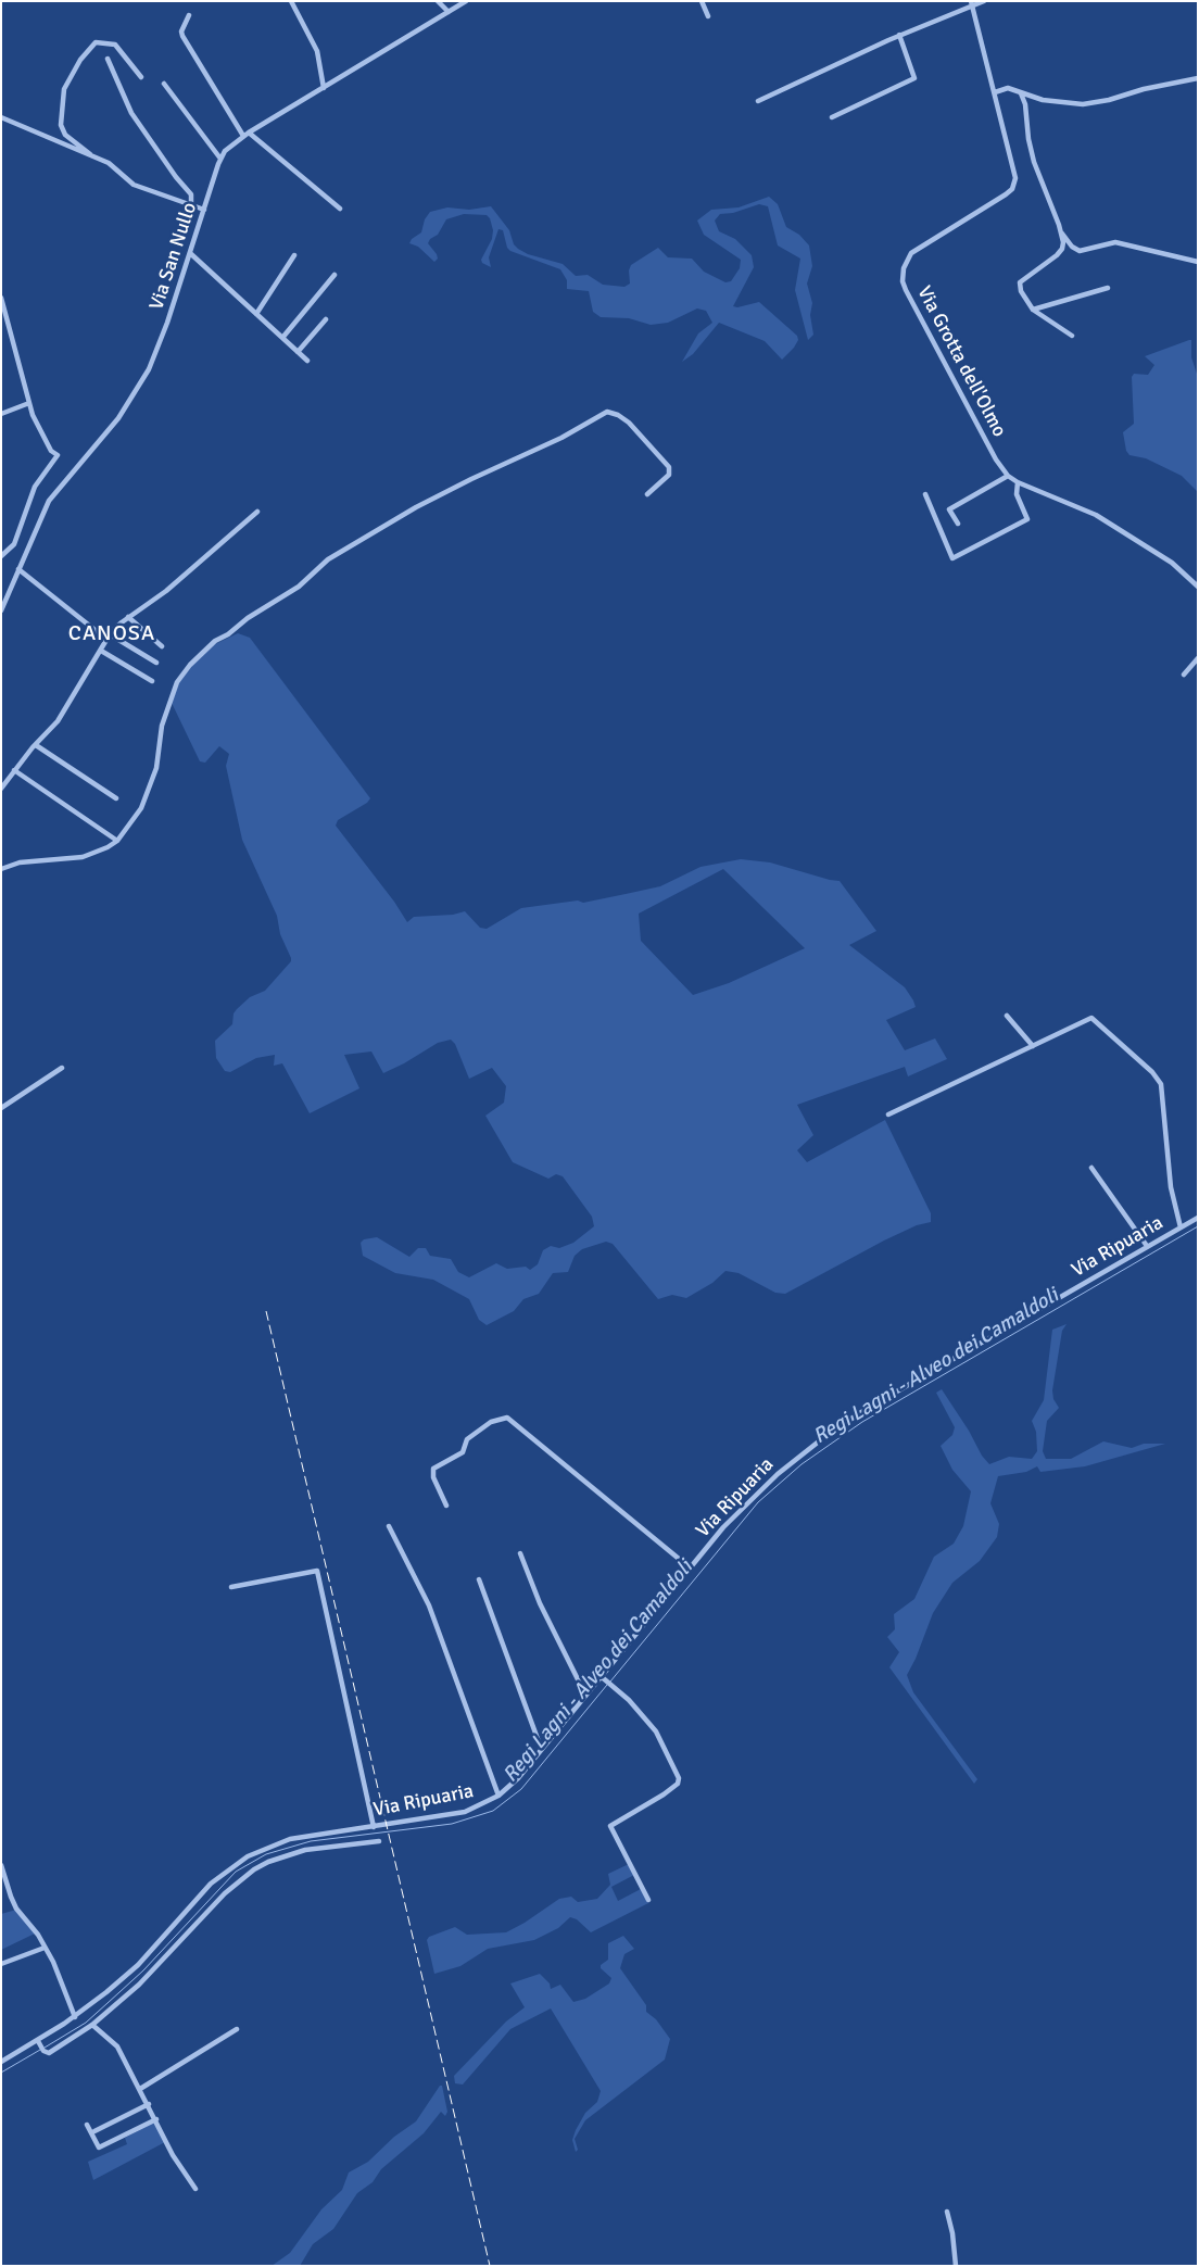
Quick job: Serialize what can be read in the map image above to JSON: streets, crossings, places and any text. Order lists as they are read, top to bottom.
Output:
{
  "streets": {
    "street": ["Via San Nullo", "Via Grotta dell'Olmo", "Via Ripuaria"]
  },
  "districts": ["CANOSA"],
  "water": ["Regi Lagni - Alveo dei Camaldoli"]
}
